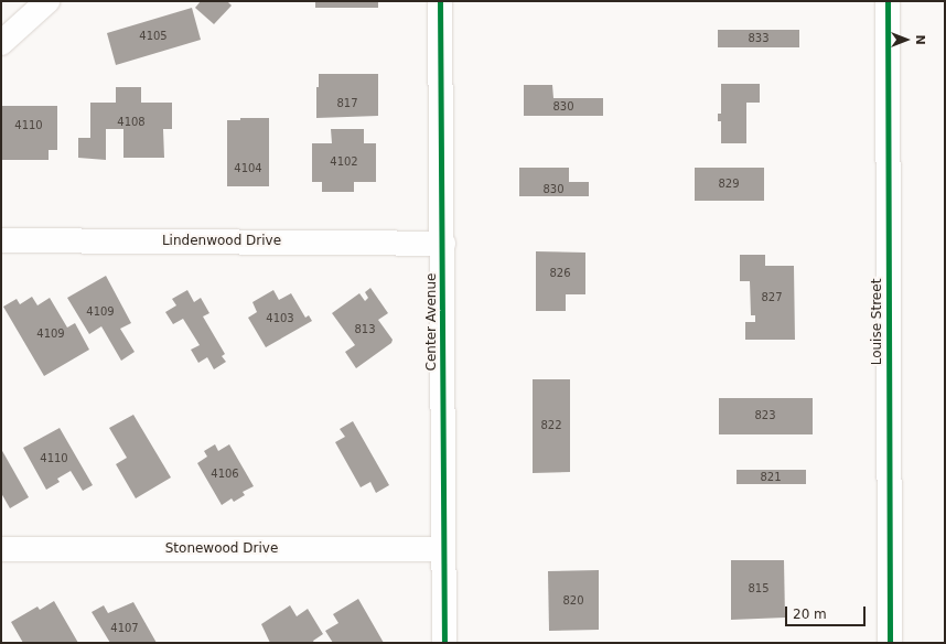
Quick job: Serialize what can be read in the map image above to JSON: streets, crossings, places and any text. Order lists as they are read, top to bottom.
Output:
{
  "streets": {
    "street": [
      "Lindenwood Drive",
      "Center Avenue",
      "Louise Street",
      "Stonewood Drive"
    ]
  },
  "crossings": [
    ["Lindenwood Drive", "Center Avenue"],
    ["Center Avenue", "Stonewood Drive"]
  ],
  "house_numbers": [
    "4105",
    "833",
    "817",
    "830",
    "4108",
    "4110",
    "4102",
    "4104",
    "829",
    "830",
    "826",
    "827",
    "4109",
    "4103",
    "813",
    "4109",
    "823",
    "822",
    "4110",
    "4106",
    "821",
    "815",
    "820",
    "4107"
  ],
  "scale_bar": "20 m",
  "north": "right"
}
